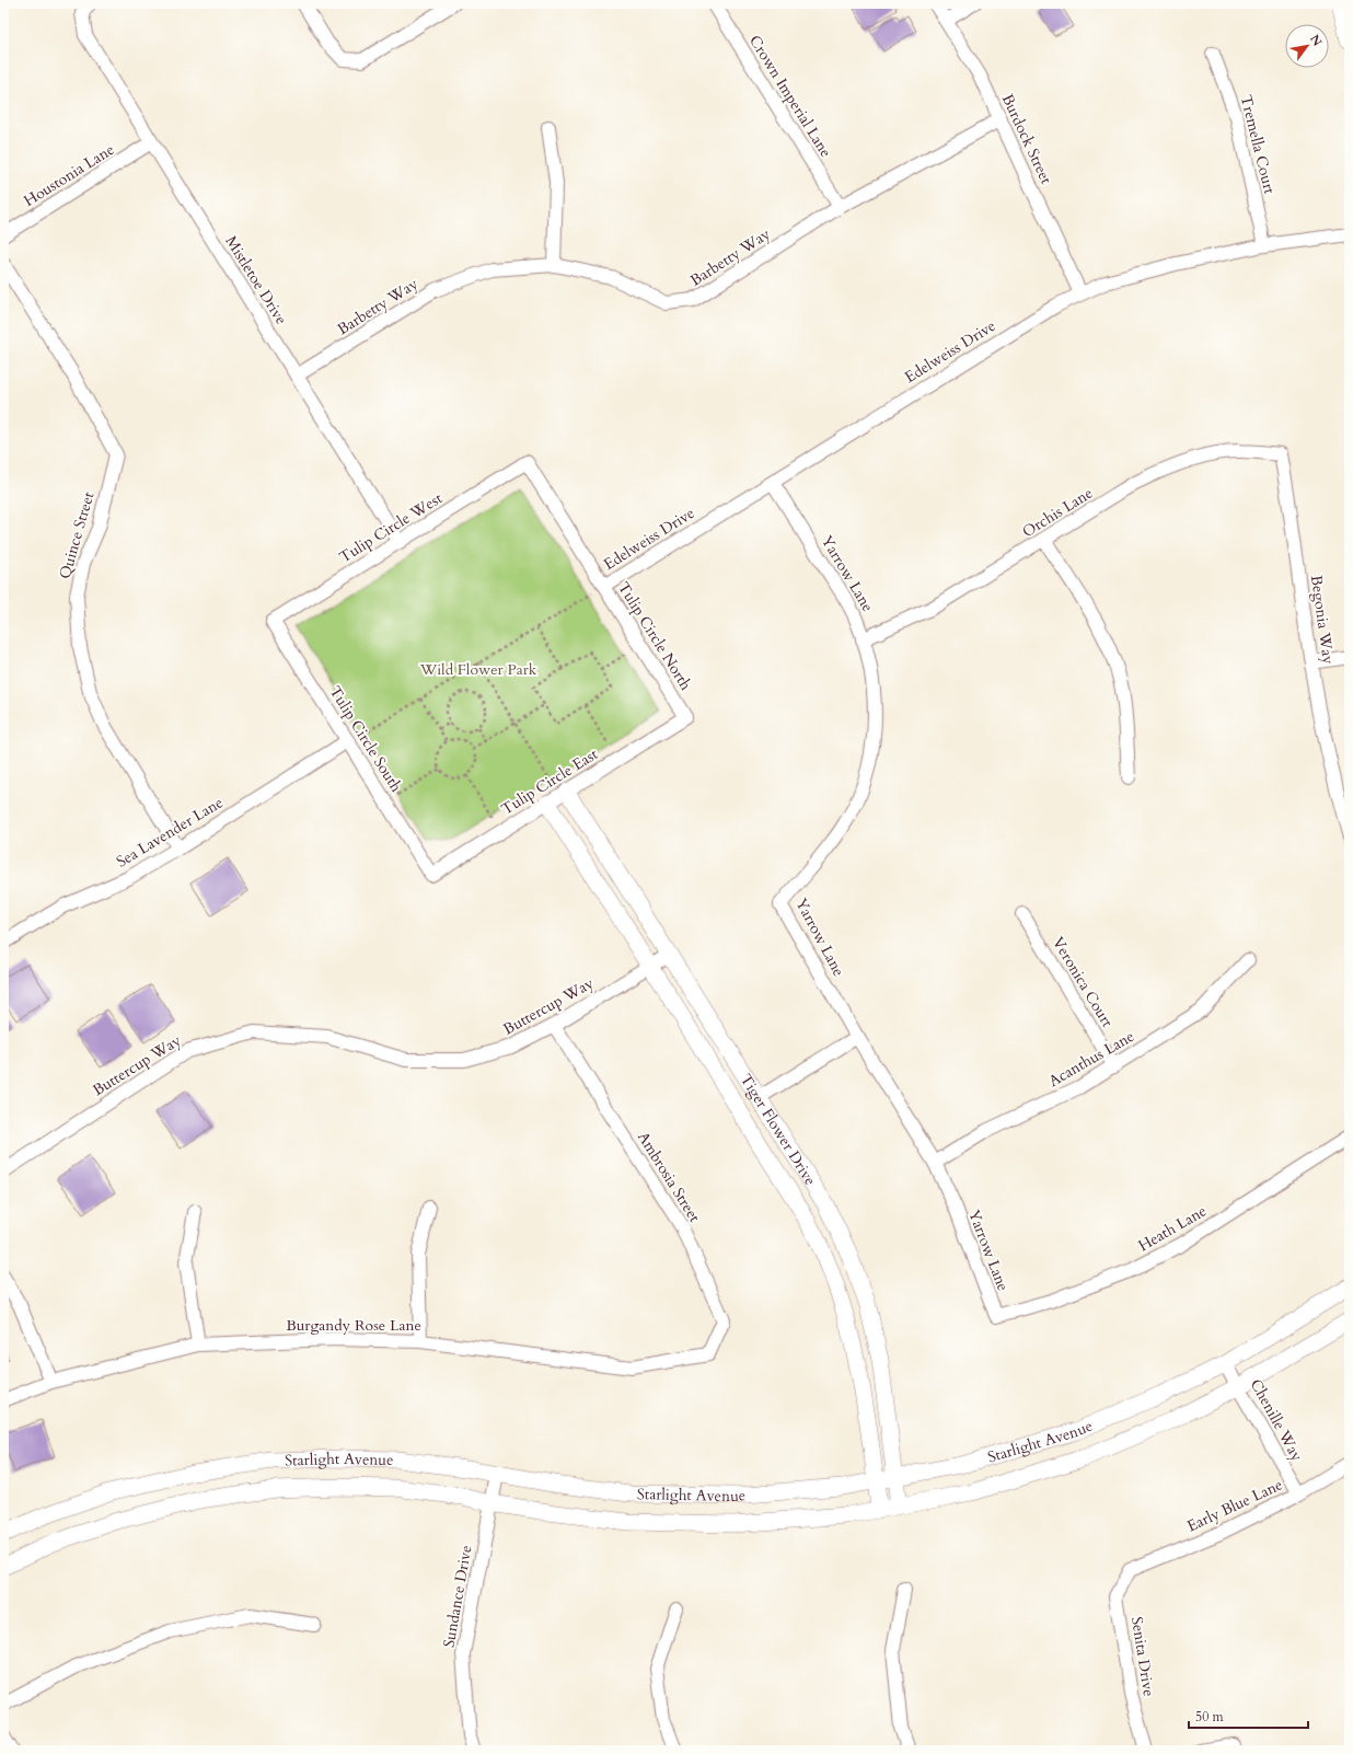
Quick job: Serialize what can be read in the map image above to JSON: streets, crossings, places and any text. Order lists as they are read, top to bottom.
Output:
{
  "streets": {
    "street": [
      "Crown Imperial Lane",
      "Burdock Street",
      "Tremella Court",
      "Houstonia Lane",
      "Barbetty Way",
      "Mistletoe Drive",
      "Edelweiss Drive",
      "Orchis Lane",
      "Tulip Circle West",
      "Quince Street",
      "Yarrow Lane",
      "Begonia Way",
      "Tulip Circle North",
      "Tulip Circle South",
      "Tulip Circle East",
      "Sea Lavender Lane",
      "Veronica Court",
      "Buttercup Way",
      "Acanthus Lane",
      "Tiger Flower Drive",
      "Ambrosia Street",
      "Heath Lane",
      "Burgandy Rose Lane",
      "Chenille Way",
      "Starlight Avenue",
      "Early Blue Lane",
      "Sundance Drive",
      "Senita Drive"
    ]
  },
  "crossings": [
    ["Crown Imperial Lane", "Barbetty Way"],
    ["Burdock Street", "Barbetty Way"],
    ["Burdock Street", "Edelweiss Drive"],
    ["Tremella Court", "Edelweiss Drive"],
    ["Houstonia Lane", "Mistletoe Drive"],
    ["Barbetty Way", "Mistletoe Drive"],
    ["Mistletoe Drive", "Tulip Circle West"],
    ["Edelweiss Drive", "Yarrow Lane"],
    ["Edelweiss Drive", "Tulip Circle North"],
    ["Orchis Lane", "Yarrow Lane"],
    ["Orchis Lane", "Begonia Way"],
    ["Tulip Circle West", "Tulip Circle North"],
    ["Tulip Circle West", "Tulip Circle South"],
    ["Quince Street", "Sea Lavender Lane"],
    ["Yarrow Lane", "Acanthus Lane"],
    ["Yarrow Lane", "Heath Lane"],
    ["Tulip Circle North", "Tulip Circle East"],
    ["Tulip Circle South", "Tulip Circle East"],
    ["Tulip Circle South", "Sea Lavender Lane"],
    ["Tulip Circle East", "Tiger Flower Drive"],
    ["Veronica Court", "Acanthus Lane"],
    ["Buttercup Way", "Tiger Flower Drive"],
    ["Buttercup Way", "Ambrosia Street"],
    ["Tiger Flower Drive", "Starlight Avenue"],
    ["Ambrosia Street", "Burgandy Rose Lane"],
    ["Chenille Way", "Starlight Avenue"],
    ["Chenille Way", "Early Blue Lane"],
    ["Starlight Avenue", "Sundance Drive"],
    ["Early Blue Lane", "Senita Drive"]
  ],
  "parks": ["Wild Flower Park"],
  "scale_bar": "50 m",
  "north": "top right"
}
